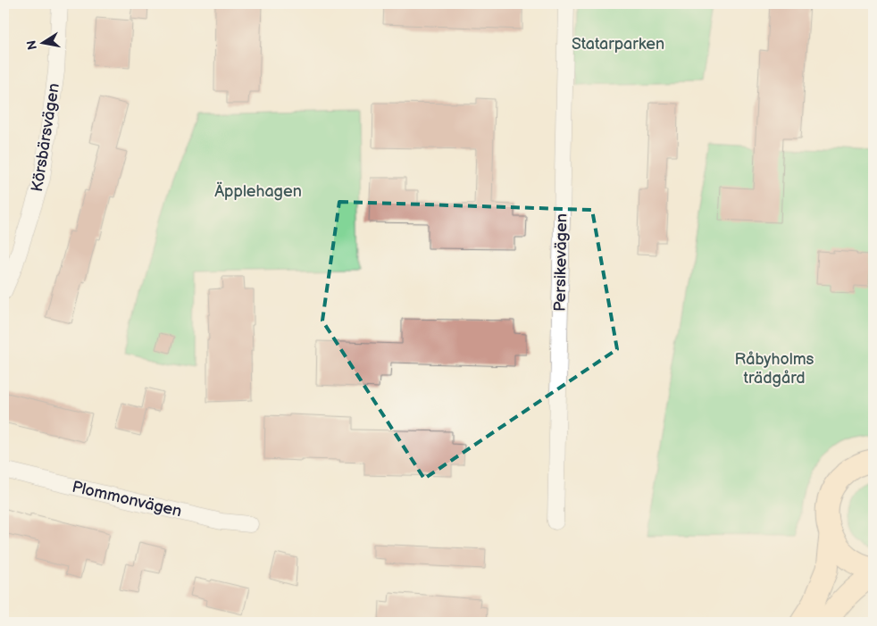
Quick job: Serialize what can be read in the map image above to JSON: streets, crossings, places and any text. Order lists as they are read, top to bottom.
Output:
{
  "streets": {
    "street": ["Körsbärsvägen", "Persikevägen", "Plommonvägen"]
  },
  "parks": ["Statarparken", "Äpplehagen", "Råbyholms trädgård"],
  "north": "left"
}
